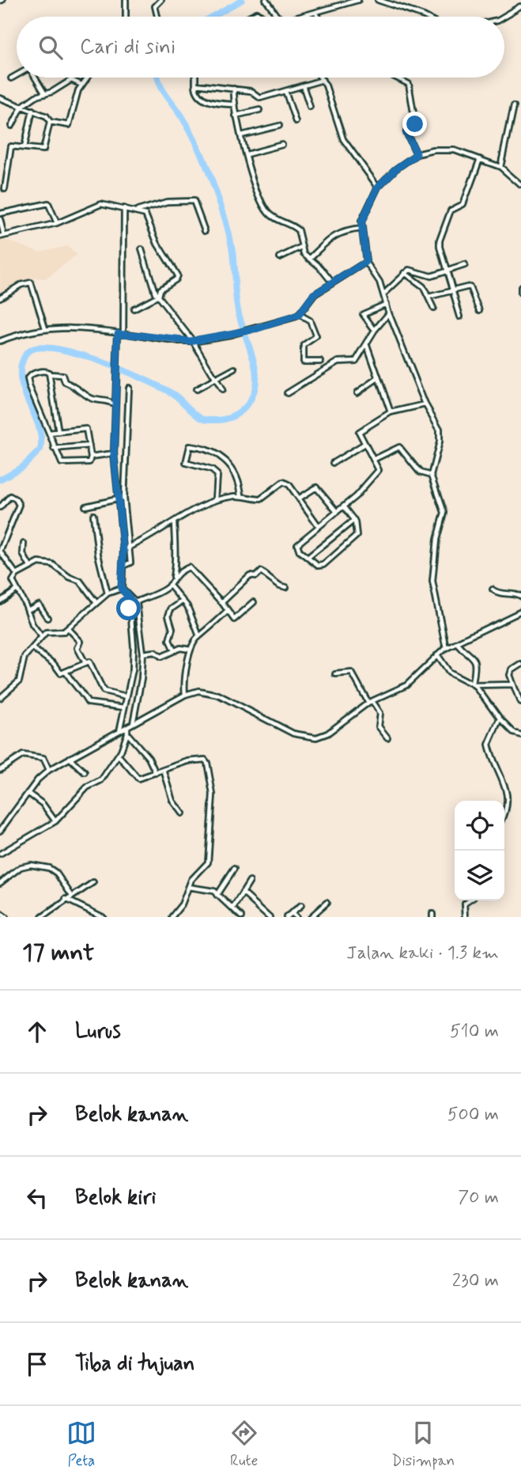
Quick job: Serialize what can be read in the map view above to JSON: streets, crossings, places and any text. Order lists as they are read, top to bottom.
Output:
{
  "page": {
    "search": "Cari di sini",
    "heading": ["17 mnt", "Jalan kaki · 1.3 km"],
    "list": [
      ["Lurus", "510 m"],
      ["Belok kanan", "500 m"],
      ["Belok kiri", "70 m"],
      ["Belok kanan", "230 m"],
      "Tiba di tujuan"
    ],
    "nav": ["Peta", "Rute", "Disimpan"]
  }
}
